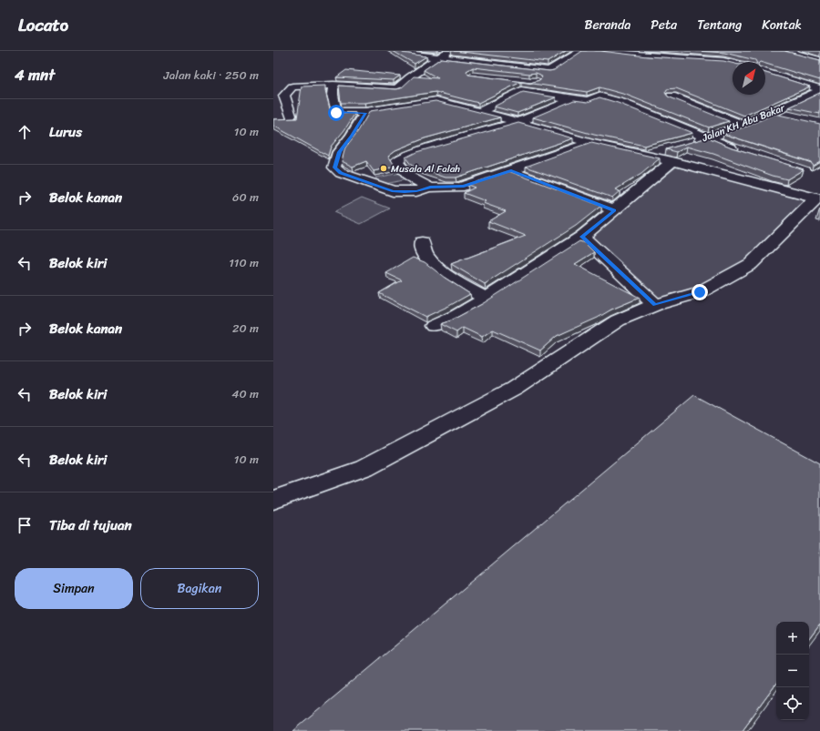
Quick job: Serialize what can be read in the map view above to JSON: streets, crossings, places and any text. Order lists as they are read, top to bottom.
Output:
{
  "streets": {
    "street": ["Jalan KH Abu Bakar"]
  },
  "places": ["Musala Al Falah"],
  "north": "top right",
  "page": {
    "header": "Locato",
    "nav": [
      "Beranda",
      "Peta",
      "Tentang",
      "Kontak"
    ],
    "heading": ["4 mnt", "Jalan kaki · 250 m"],
    "list": [
      ["Lurus", "10 m"],
      ["Belok kanan", "60 m"],
      ["Belok kiri", "110 m"],
      ["Belok kanan", "20 m"],
      ["Belok kiri", "40 m"],
      ["Belok kiri", "10 m"],
      "Tiba di tujuan"
    ],
    "buttons": ["Simpan", "Bagikan"],
    "map_buttons": ["+", "−"]
  }
}
